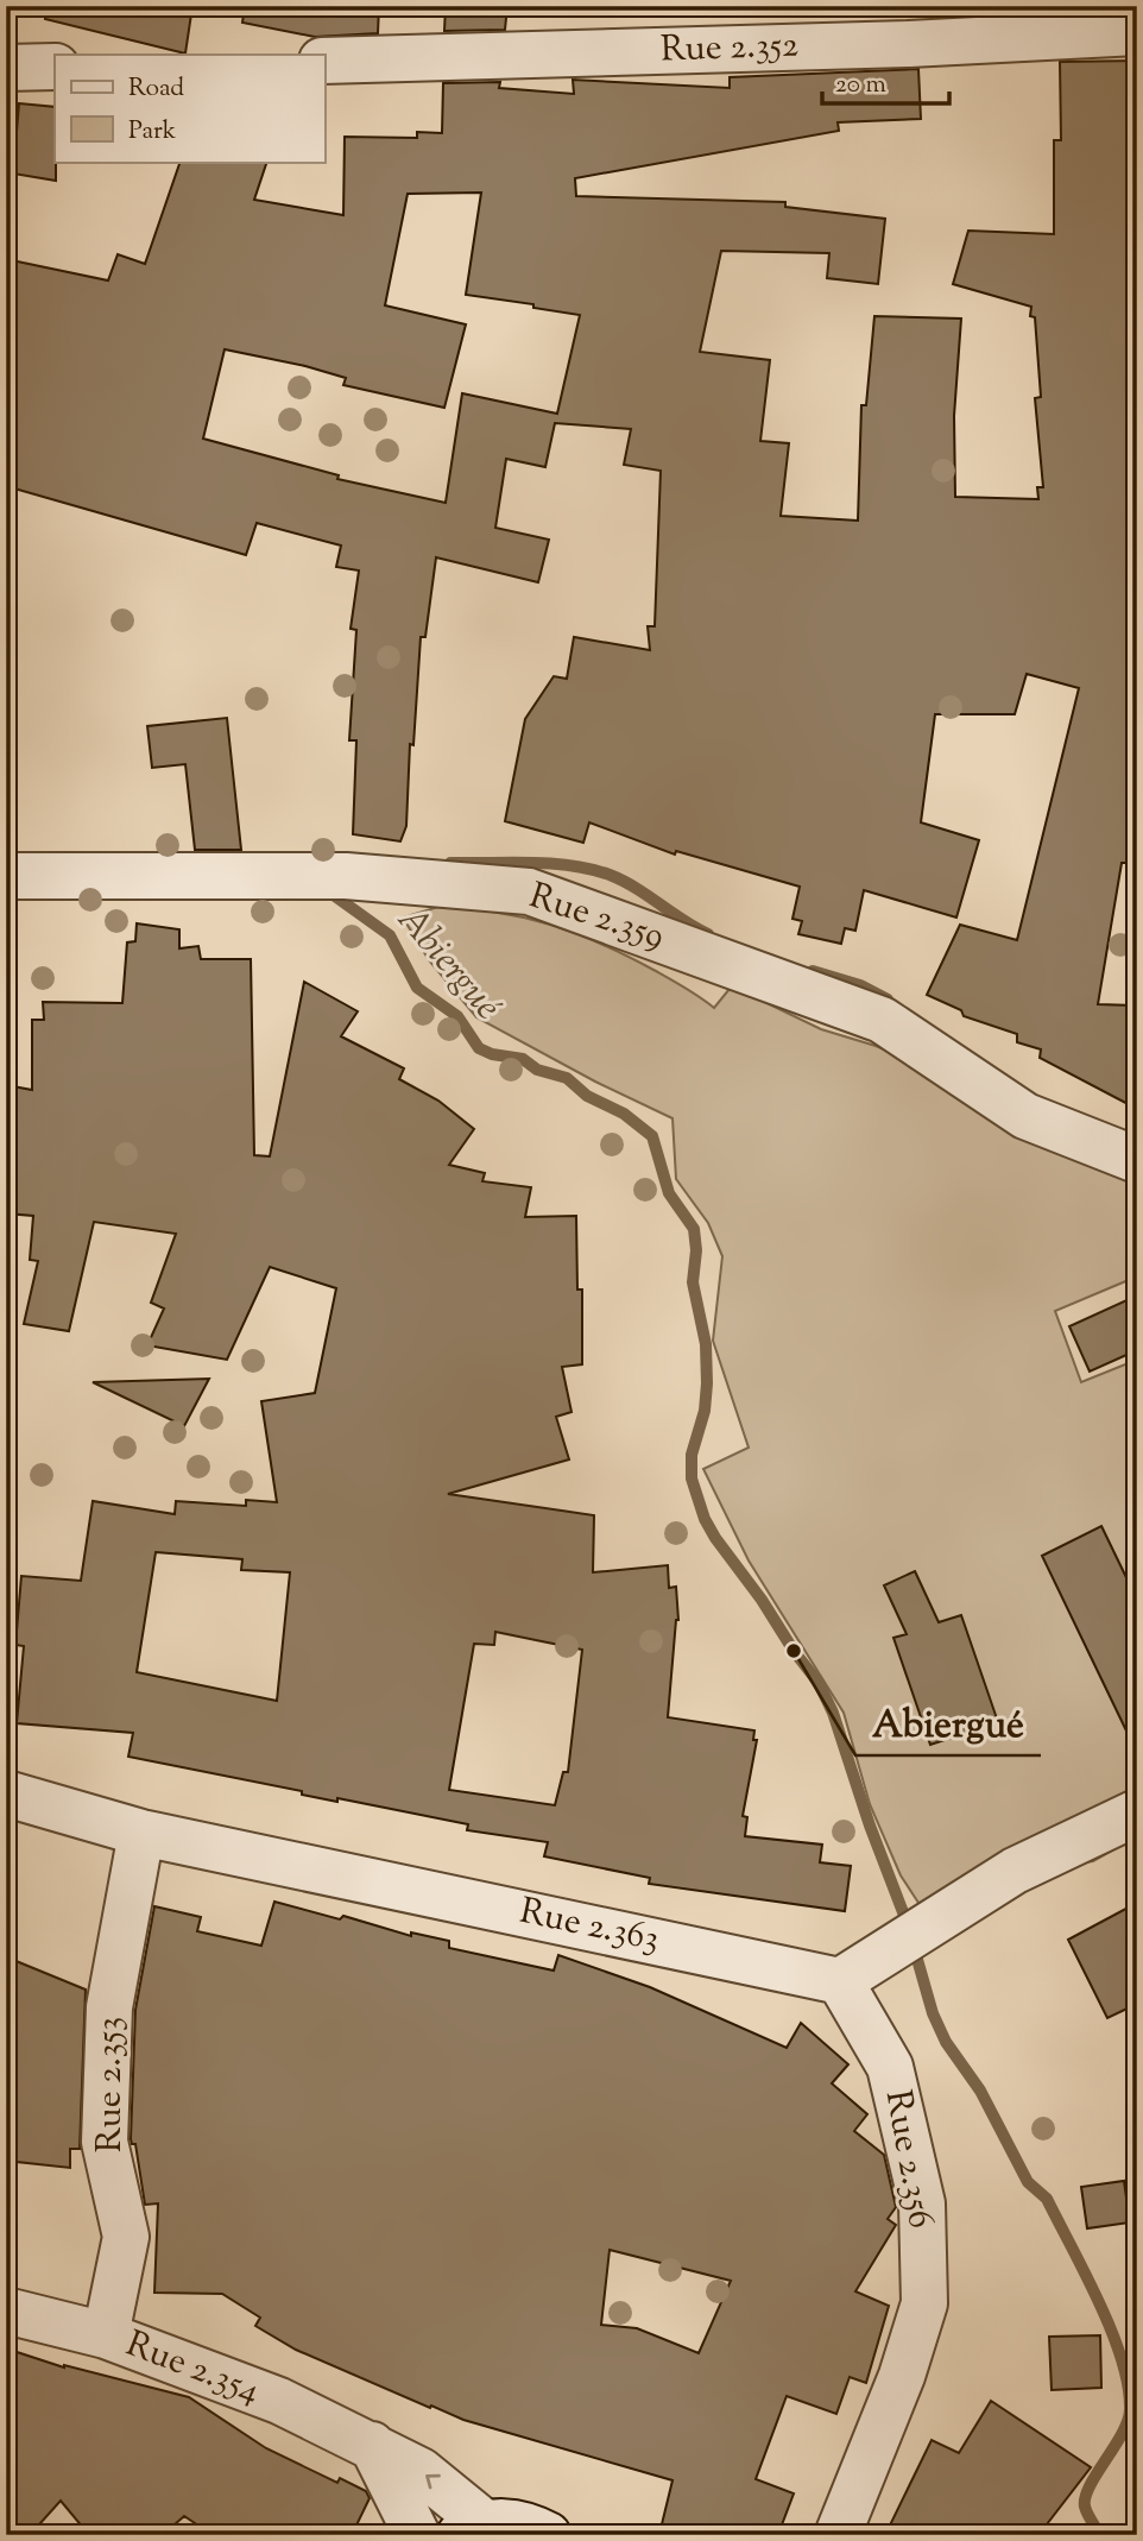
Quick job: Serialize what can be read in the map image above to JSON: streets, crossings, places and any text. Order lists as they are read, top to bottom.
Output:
{
  "streets": {
    "street": [
      "Rue 2.352",
      "Rue 2.359",
      "Rue 2.363",
      "Rue 2.353",
      "Rue 2.356",
      "Rue 2.354"
    ]
  },
  "crossings": [
    ["Rue 2.363", "Rue 2.353"],
    ["Rue 2.363", "Rue 2.356"],
    ["Rue 2.353", "Rue 2.354"]
  ],
  "water": ["Abiergué"],
  "places": ["Abiergué"],
  "legend": ["Road", "Park"],
  "scale_bar": "20 m"
}
